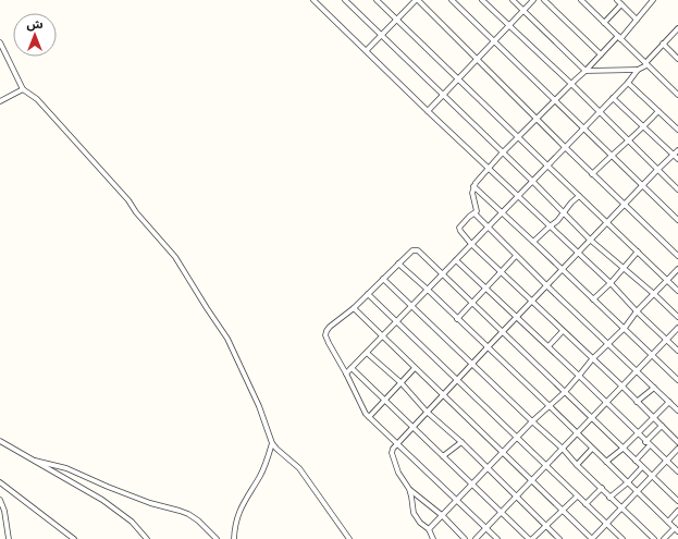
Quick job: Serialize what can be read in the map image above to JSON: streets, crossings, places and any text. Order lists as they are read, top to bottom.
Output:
{
  "north": "top"
}
